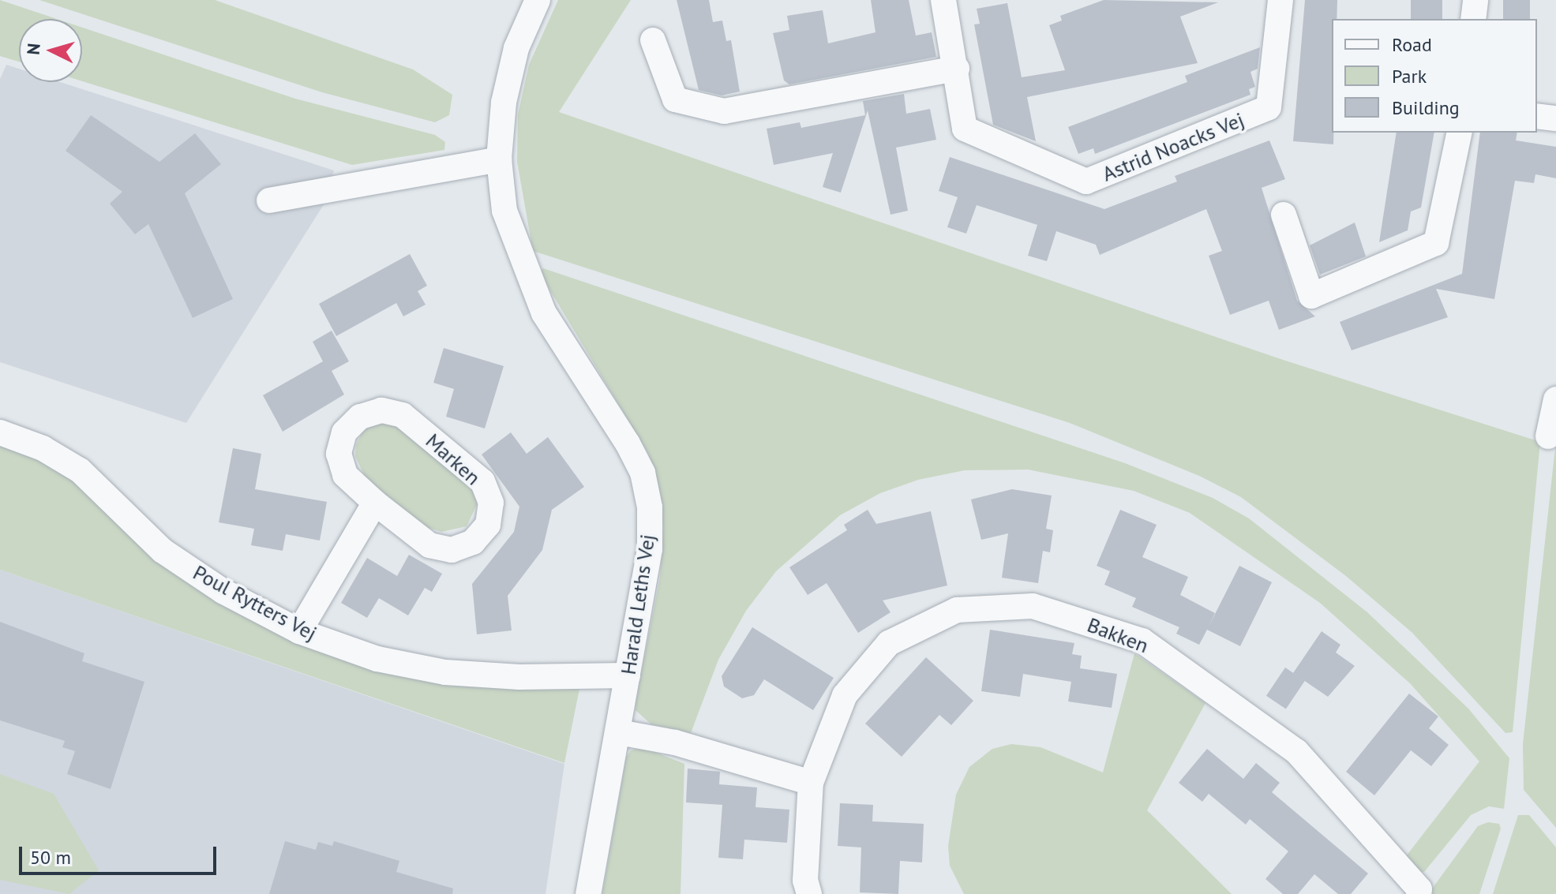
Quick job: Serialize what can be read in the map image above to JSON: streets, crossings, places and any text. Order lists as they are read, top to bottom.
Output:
{
  "streets": {
    "street": [
      "Astrid Noacks Vej",
      "Marken",
      "Poul Rytters Vej",
      "Harald Leths Vej",
      "Bakken"
    ]
  },
  "crossings": [
    ["Poul Rytters Vej", "Harald Leths Vej"]
  ],
  "legend": ["Road", "Park", "Building"],
  "scale_bar": "50 m",
  "north": "left"
}
